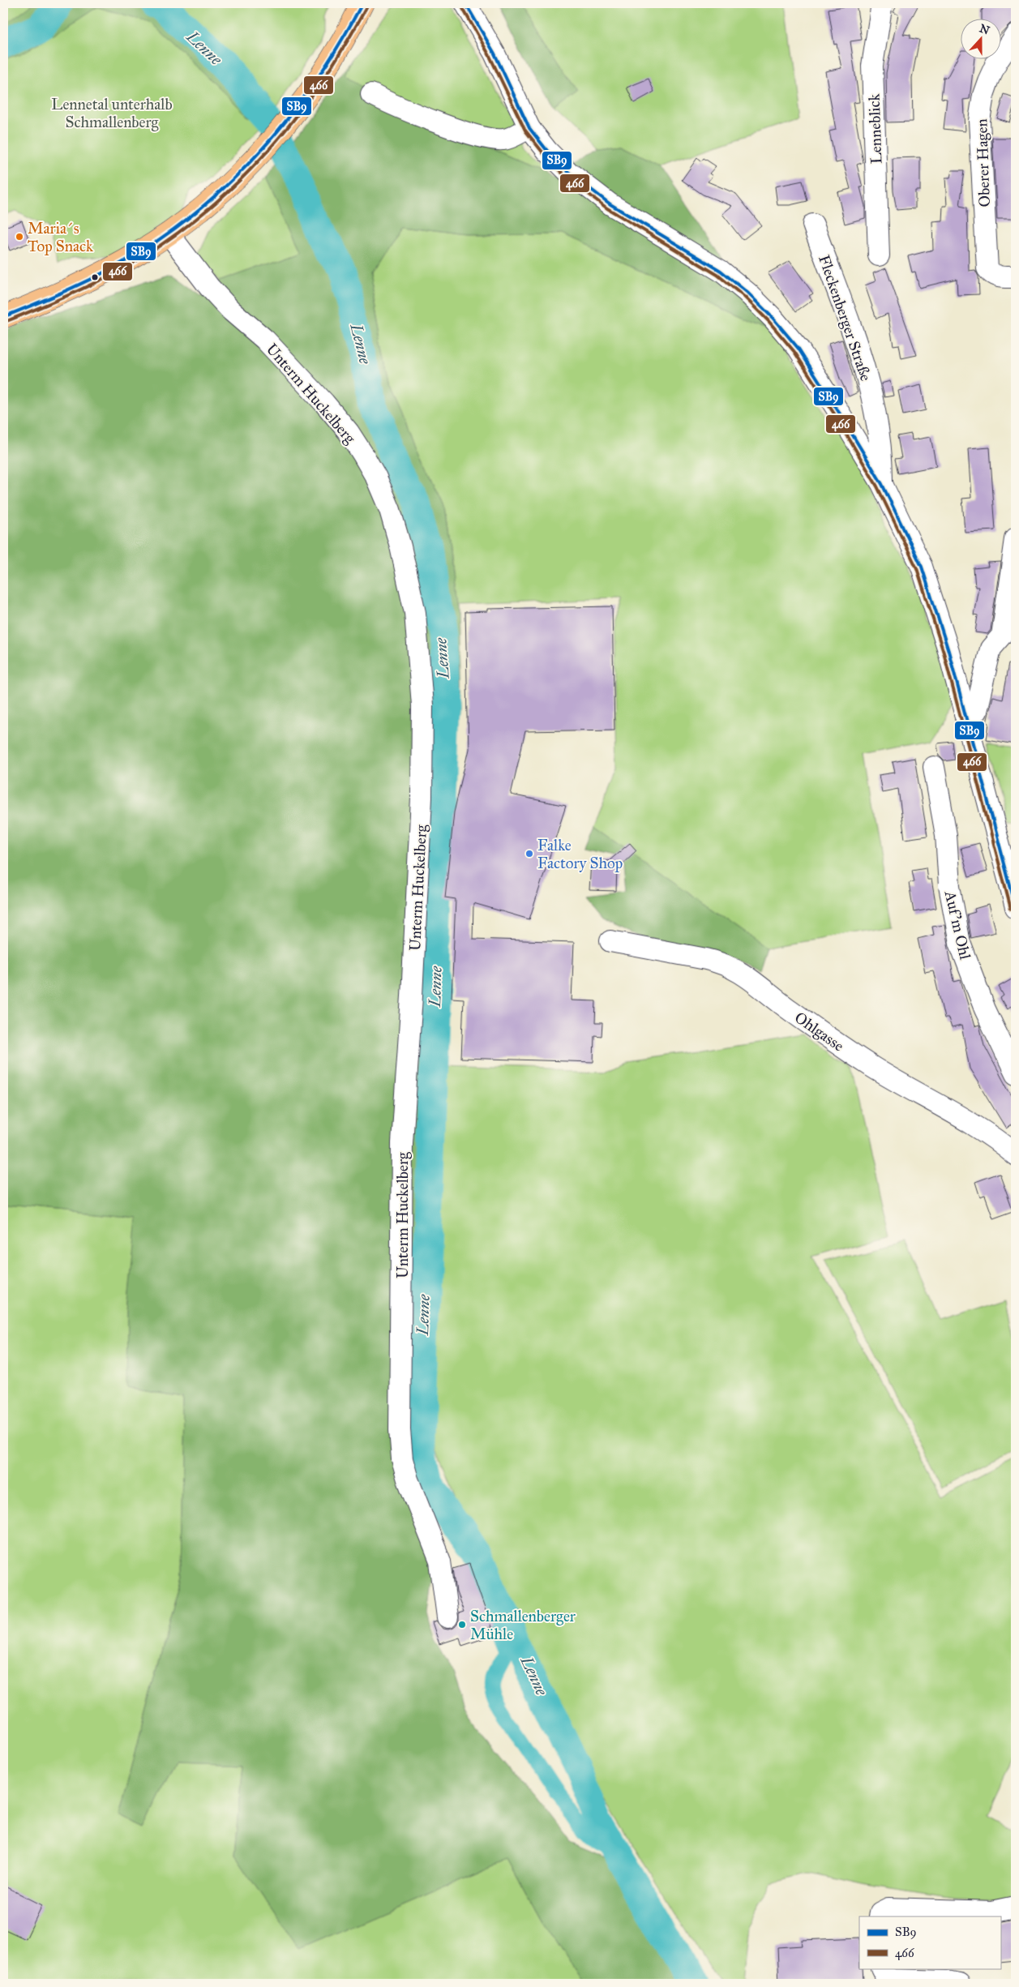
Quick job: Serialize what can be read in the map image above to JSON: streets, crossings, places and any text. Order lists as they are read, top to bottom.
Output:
{
  "streets": {
    "street": [
      "Lenneblick",
      "Oberer Hagen",
      "Fleckenberger Straße",
      "Unterm Huckelberg",
      "Auf'm Ohl",
      "Ohlgasse"
    ]
  },
  "water": ["Lenne"],
  "parks": ["Lennetal unterhalb Schmallenberg"],
  "places": ["Maria´s Top Snack", "Falke Factory Shop", "Schmallenberger Mühle"],
  "lines": ["transit line SB9", "transit line 466"],
  "legend": ["SB9", "466"],
  "north": "top"
}
